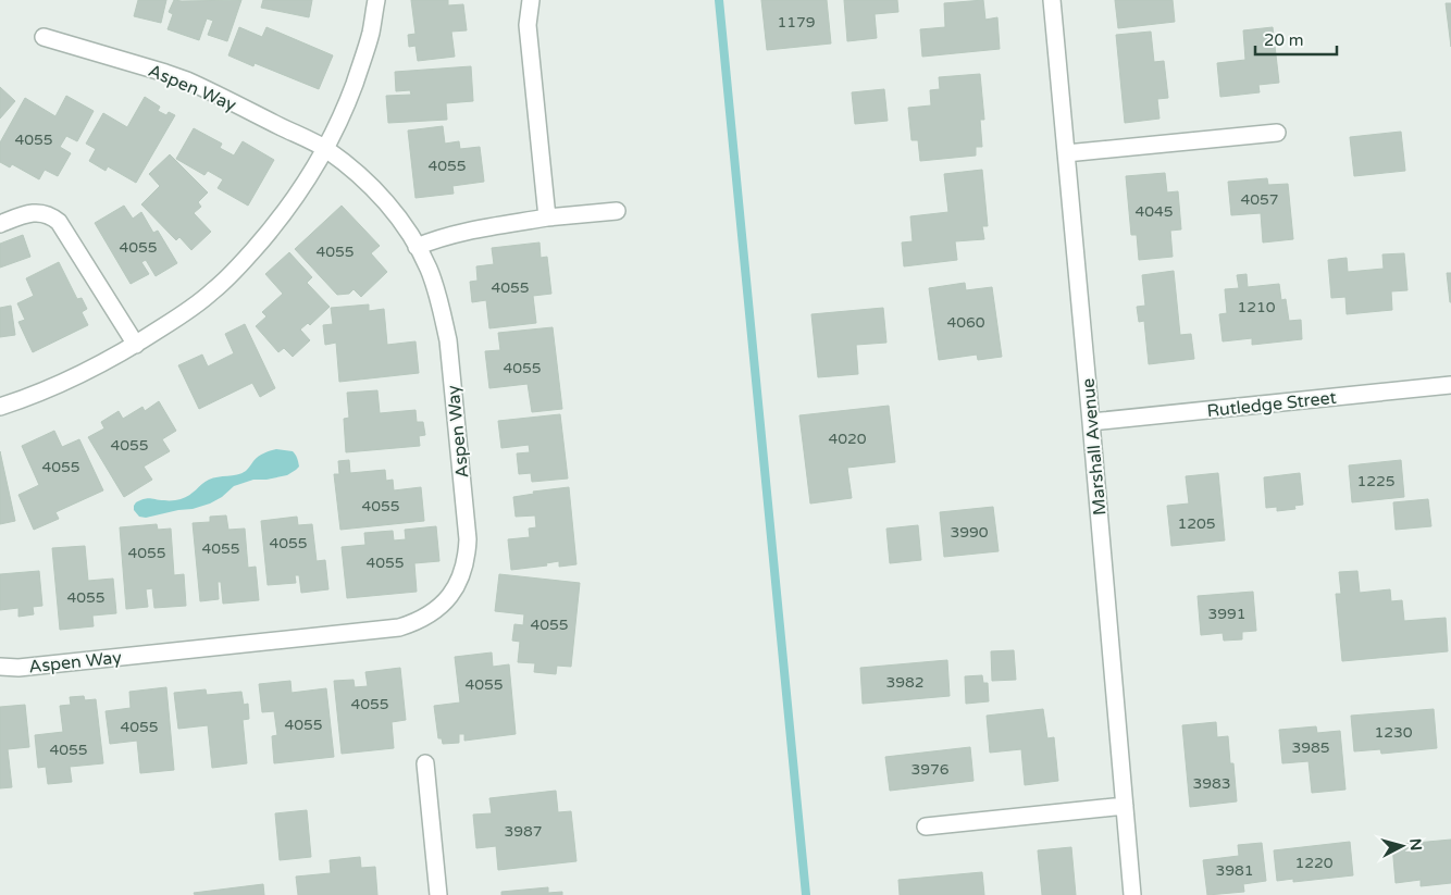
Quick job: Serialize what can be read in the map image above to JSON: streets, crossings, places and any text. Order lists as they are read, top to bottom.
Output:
{
  "streets": {
    "street": ["Aspen Way", "Rutledge Street", "Marshall Avenue"]
  },
  "crossings": [
    ["Rutledge Street", "Marshall Avenue"]
  ],
  "house_numbers": [
    "1179",
    "4055",
    "4055",
    "4057",
    "4045",
    "4055",
    "4055",
    "4055",
    "1210",
    "4060",
    "4055",
    "4020",
    "4055",
    "4055",
    "1225",
    "4055",
    "1205",
    "3990",
    "4055",
    "4055",
    "4055",
    "4055",
    "4055",
    "3991",
    "4055",
    "3982",
    "4055",
    "4055",
    "4055",
    "4055",
    "1230",
    "3985",
    "4055",
    "3976",
    "3983",
    "3987",
    "1220",
    "3981"
  ],
  "scale_bar": "20 m",
  "north": "right"
}
